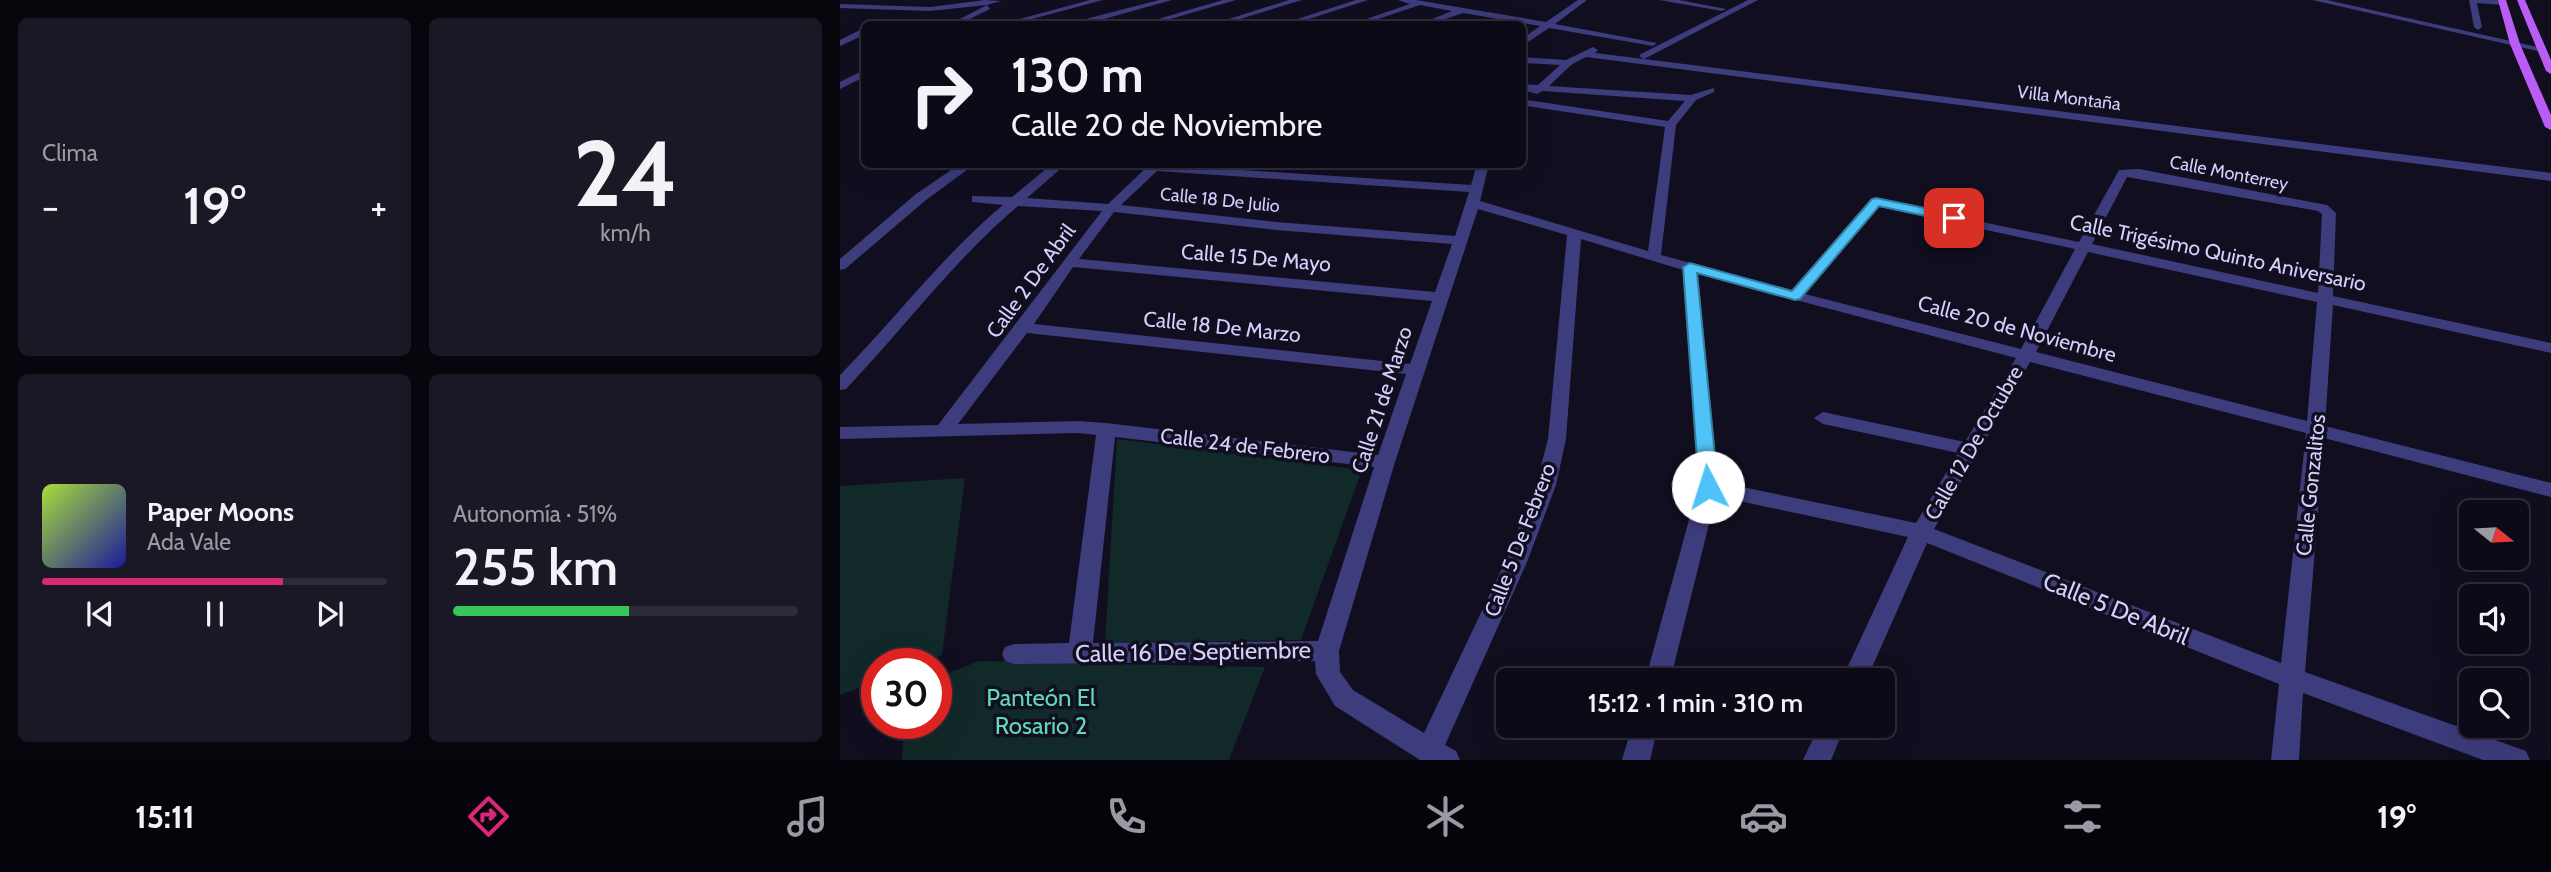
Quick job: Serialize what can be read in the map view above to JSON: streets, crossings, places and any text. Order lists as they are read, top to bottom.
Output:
{
  "streets": {
    "street": [
      "Villa Montaña",
      "Calle Monterrey",
      "Calle 18 De Julio",
      "Calle Trigésimo Quinto Aniversario",
      "Calle 15 De Mayo",
      "Calle 2 De Abril",
      "Calle 18 De Marzo",
      "Calle 20 de Noviembre",
      "Calle 21 de Marzo",
      "Calle 12 De Octubre",
      "Calle 24 de Febrero",
      "Calle Gonzalitos",
      "Calle 5 De Febrero",
      "Calle 5 De Abril",
      "Calle 16 De Septiembre"
    ]
  },
  "crossings": [
    ["Calle Monterrey", "Calle 12 De Octubre"],
    ["Calle Monterrey", "Calle Gonzalitos"],
    ["Calle 18 De Julio", "Calle 2 De Abril"],
    ["Calle 18 De Julio", "Calle 21 de Marzo"],
    ["Calle Trigésimo Quinto Aniversario", "Calle 20 de Noviembre"],
    ["Calle Trigésimo Quinto Aniversario", "Calle 12 De Octubre"],
    ["Calle Trigésimo Quinto Aniversario", "Calle Gonzalitos"],
    ["Calle 15 De Mayo", "Calle 2 De Abril"],
    ["Calle 15 De Mayo", "Calle 21 de Marzo"],
    ["Calle 2 De Abril", "Calle 18 De Marzo"],
    ["Calle 2 De Abril", "Calle 24 de Febrero"],
    ["Calle 18 De Marzo", "Calle 21 de Marzo"],
    ["Calle 20 de Noviembre", "Calle 21 de Marzo"],
    ["Calle 20 de Noviembre", "Calle 12 De Octubre"],
    ["Calle 20 de Noviembre", "Calle Gonzalitos"],
    ["Calle 20 de Noviembre", "Calle 5 De Febrero"],
    ["Calle 21 de Marzo", "Calle 24 de Febrero"],
    ["Calle 21 de Marzo", "Calle 16 De Septiembre"],
    ["Calle 12 De Octubre", "Calle 5 De Abril"],
    ["Calle Gonzalitos", "Calle 5 De Abril"],
    ["Calle 5 De Febrero", "Calle 16 De Septiembre"]
  ],
  "parks": ["Panteón El Rosario 2"],
  "north": "right",
  "page": {
    "tile": [
      "Clima",
      ["24", "km/h"],
      ["Autonomía · 51%", "255 km"]
    ],
    "turn": ["130 m", "Calle 20 de Noviembre"],
    "heat": ["−", "19°", "+"],
    "song": ["Paper Moons", "Ada Vale"],
    "limit": "30",
    "trip": "15:12 · 1 min · 310 m",
    "tabs": ["15:11", "19°"]
  }
}
